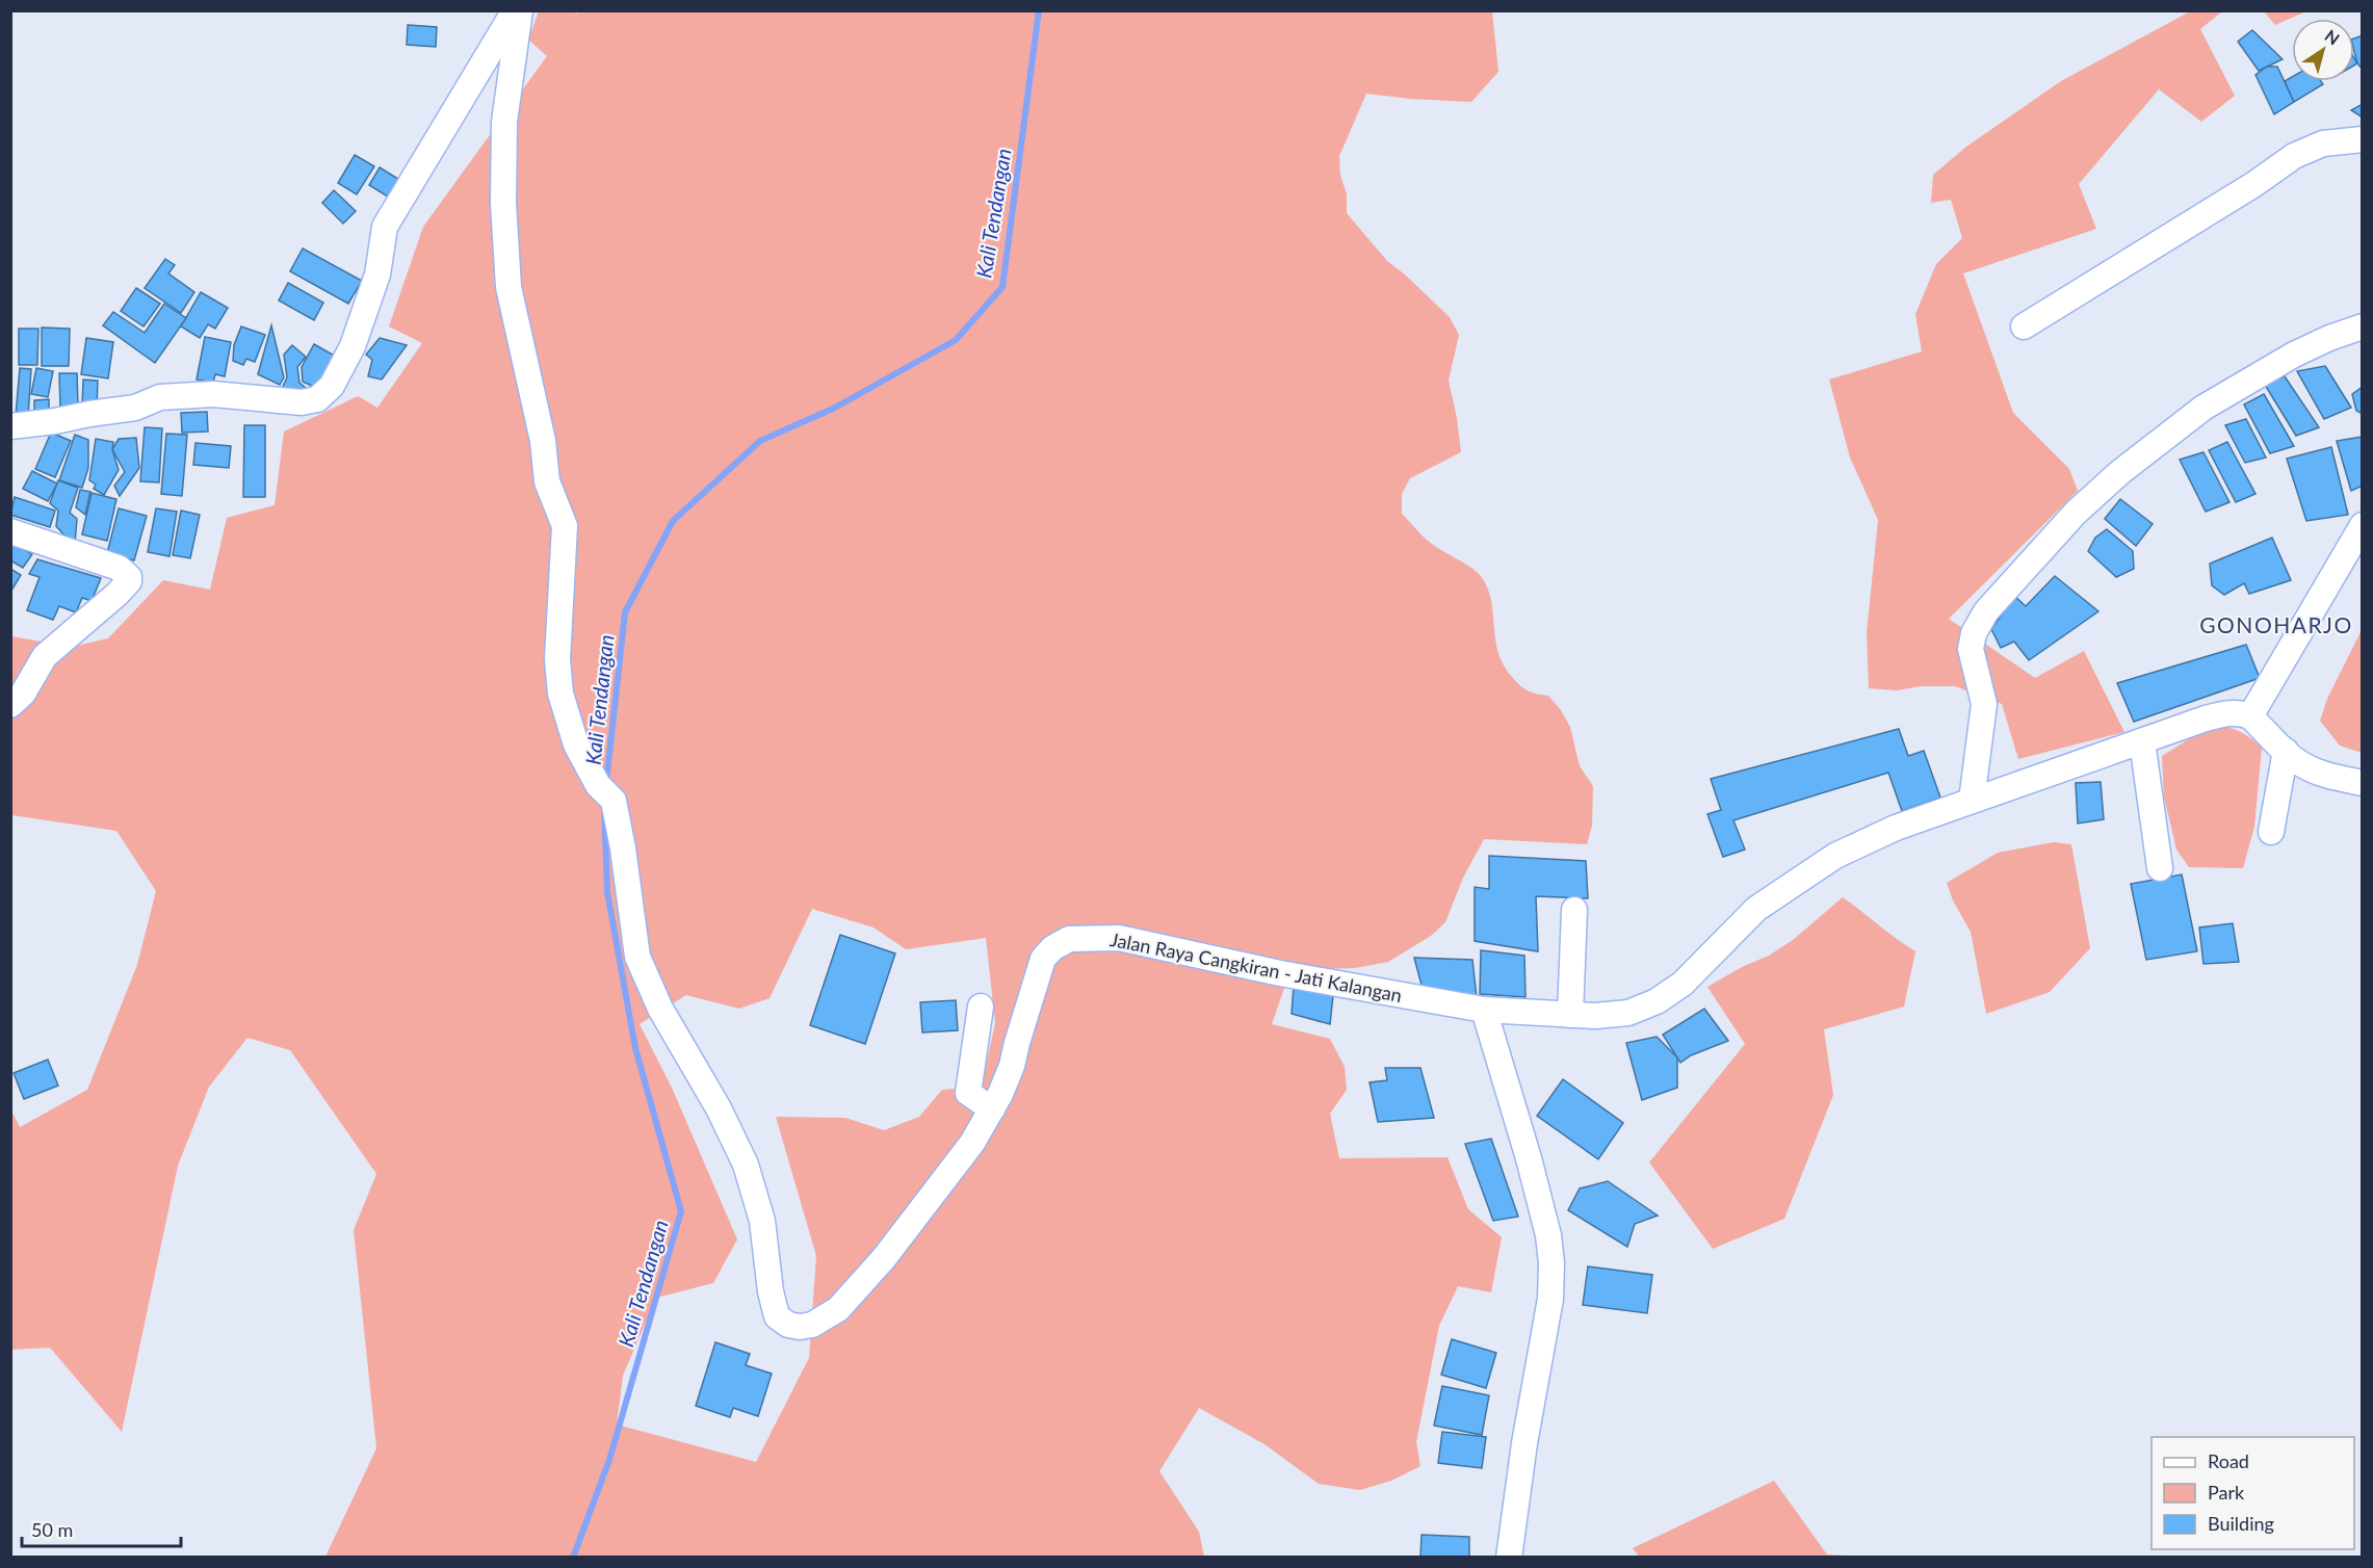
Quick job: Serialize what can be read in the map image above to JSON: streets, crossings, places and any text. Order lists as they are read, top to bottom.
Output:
{
  "streets": {
    "street": ["Jalan Raya Cangkiran - Jati Kalangan"]
  },
  "districts": ["GONOHARJO"],
  "water": ["Kali Tendangan"],
  "legend": ["Road", "Park", "Building"],
  "scale_bar": "50 m",
  "north": "top right"
}
